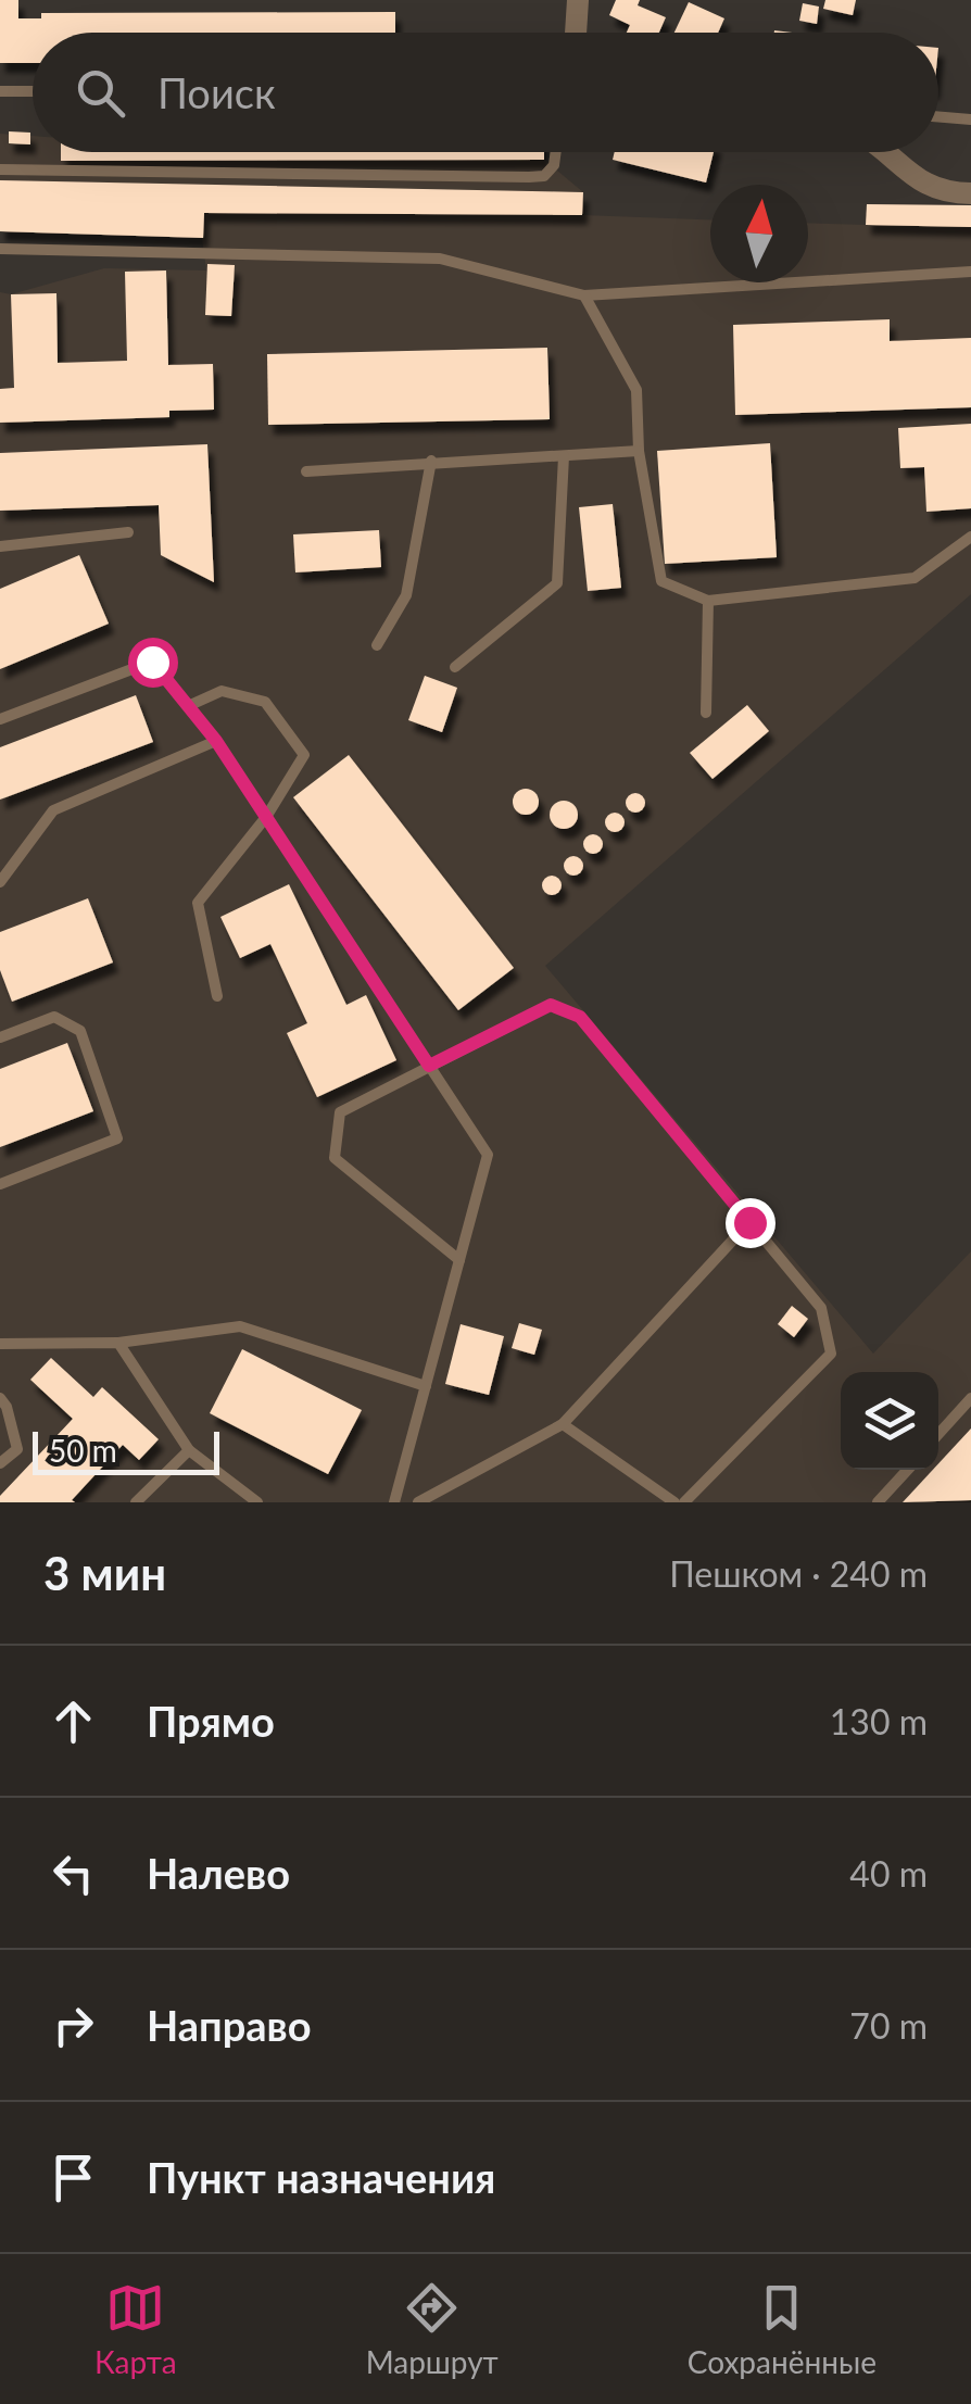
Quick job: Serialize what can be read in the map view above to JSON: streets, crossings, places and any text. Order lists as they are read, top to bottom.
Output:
{
  "scale_bar": "50 m",
  "north": "top",
  "page": {
    "search": "Поиск",
    "scale": "50 m",
    "heading": ["3 мин", "Пешком · 240 m"],
    "list": [
      ["Прямо", "130 m"],
      ["Налево", "40 m"],
      ["Направо", "70 m"],
      "Пункт назначения"
    ],
    "nav": ["Карта", "Маршрут", "Сохранённые"]
  }
}
